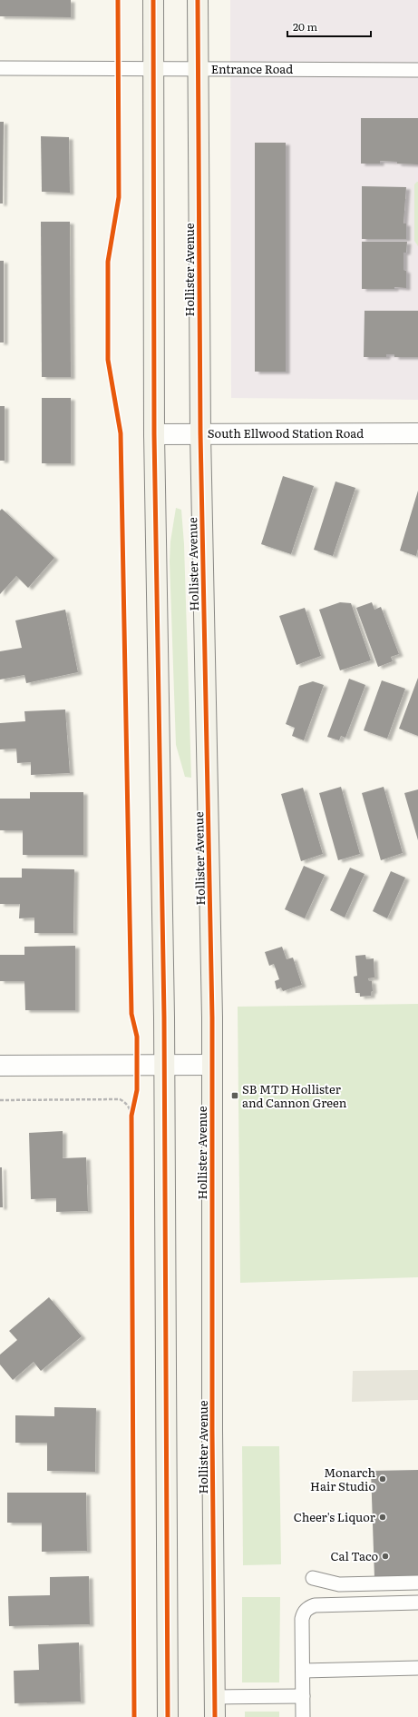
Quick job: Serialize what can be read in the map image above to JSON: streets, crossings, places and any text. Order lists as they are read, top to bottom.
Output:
{
  "streets": {
    "main road": ["Hollister Avenue"],
    "street": ["South Ellwood Station Road"],
    "lane": ["Entrance Road"]
  },
  "crossings": [
    ["Entrance Road", "Hollister Avenue"],
    ["Hollister Avenue", "South Ellwood Station Road"]
  ],
  "places": {
    "transit": ["SB MTD Hollister and Cannon Green"],
    "other": ["Monarch Hair Studio", "Cheer's Liquor", "Cal Taco"]
  },
  "scale_bar": "20 m"
}
